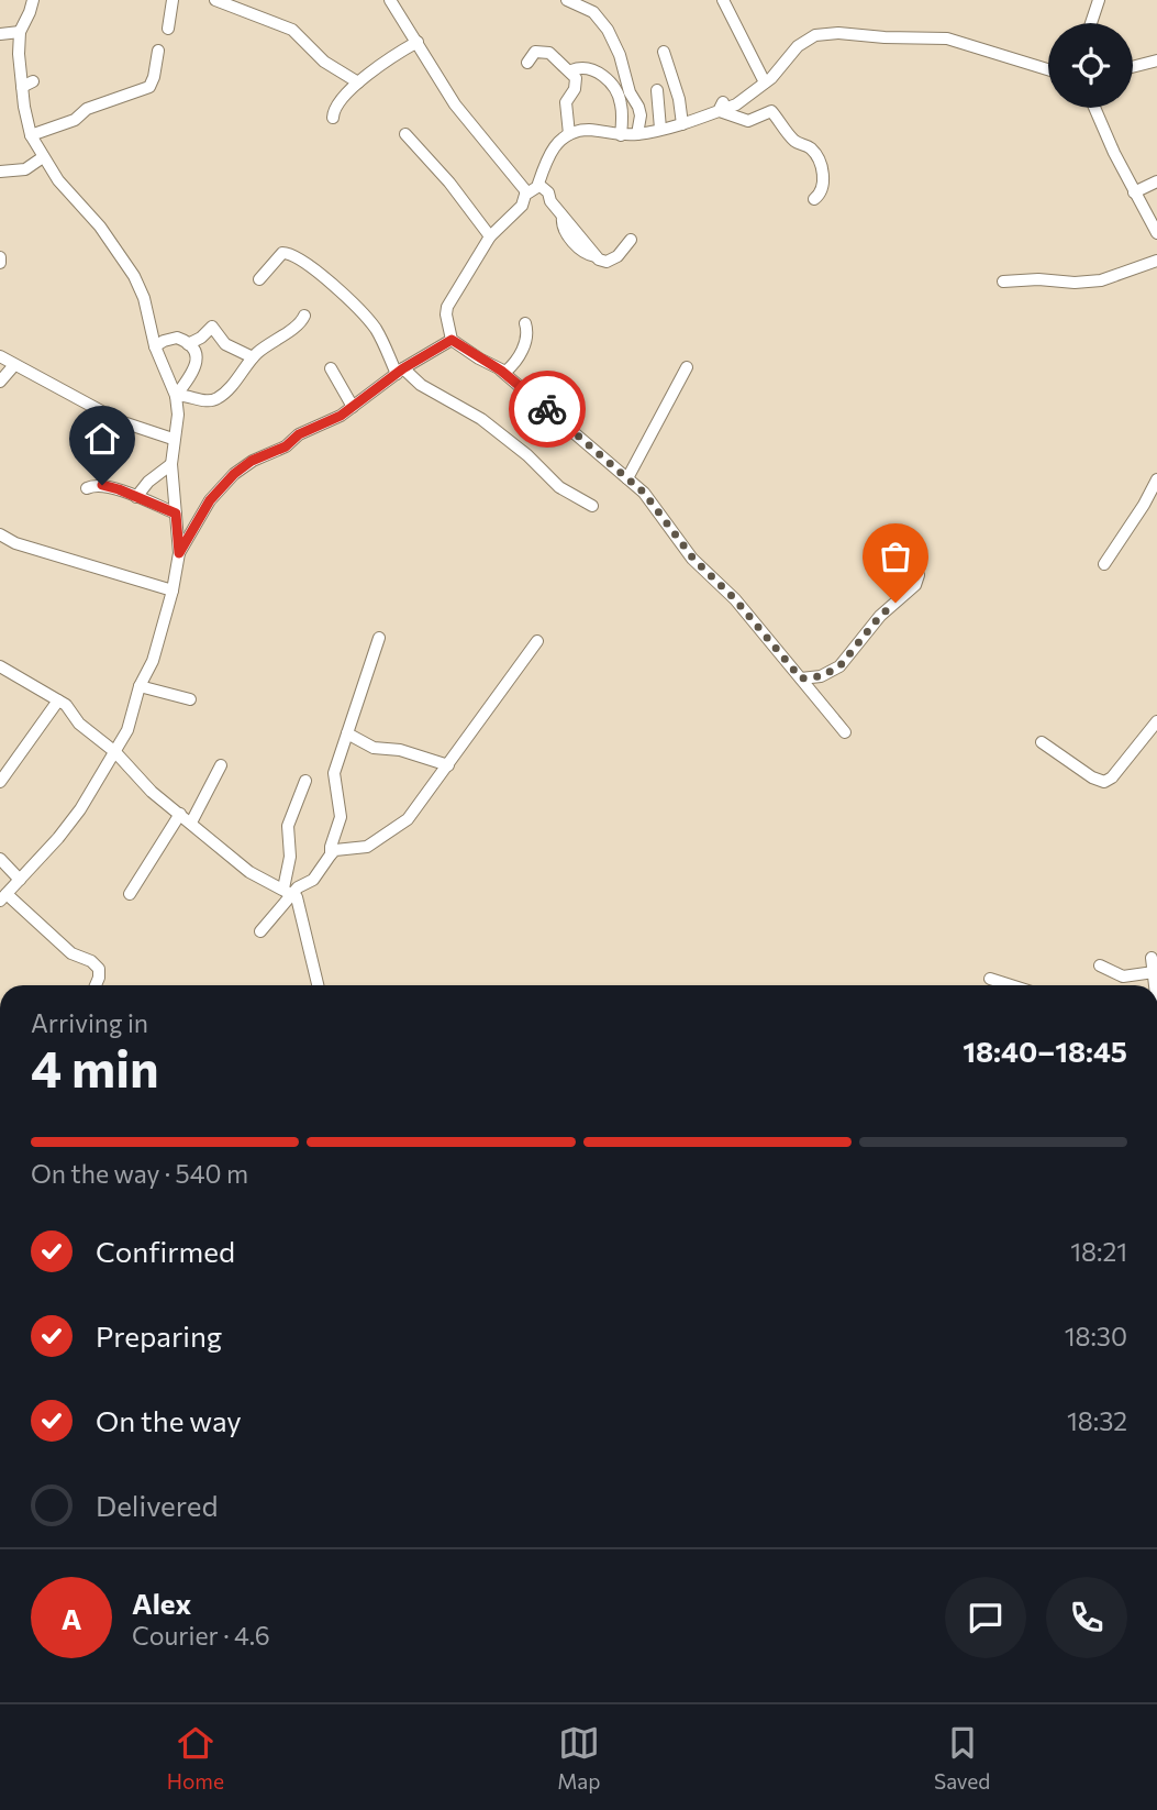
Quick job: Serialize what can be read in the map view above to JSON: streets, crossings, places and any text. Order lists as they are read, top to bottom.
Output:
{
  "page": {
    "heading": ["4 min", "Arriving in", "18:40–18:45"],
    "panel": ["Alex", "Courier · 4.6"],
    "bar": "On the way · 540 m",
    "list": [
      ["Confirmed", "18:21"],
      ["Preparing", "18:30"],
      ["On the way", "18:32"],
      "Delivered"
    ],
    "round": "A",
    "tabs": ["Home", "Map", "Saved"]
  }
}
